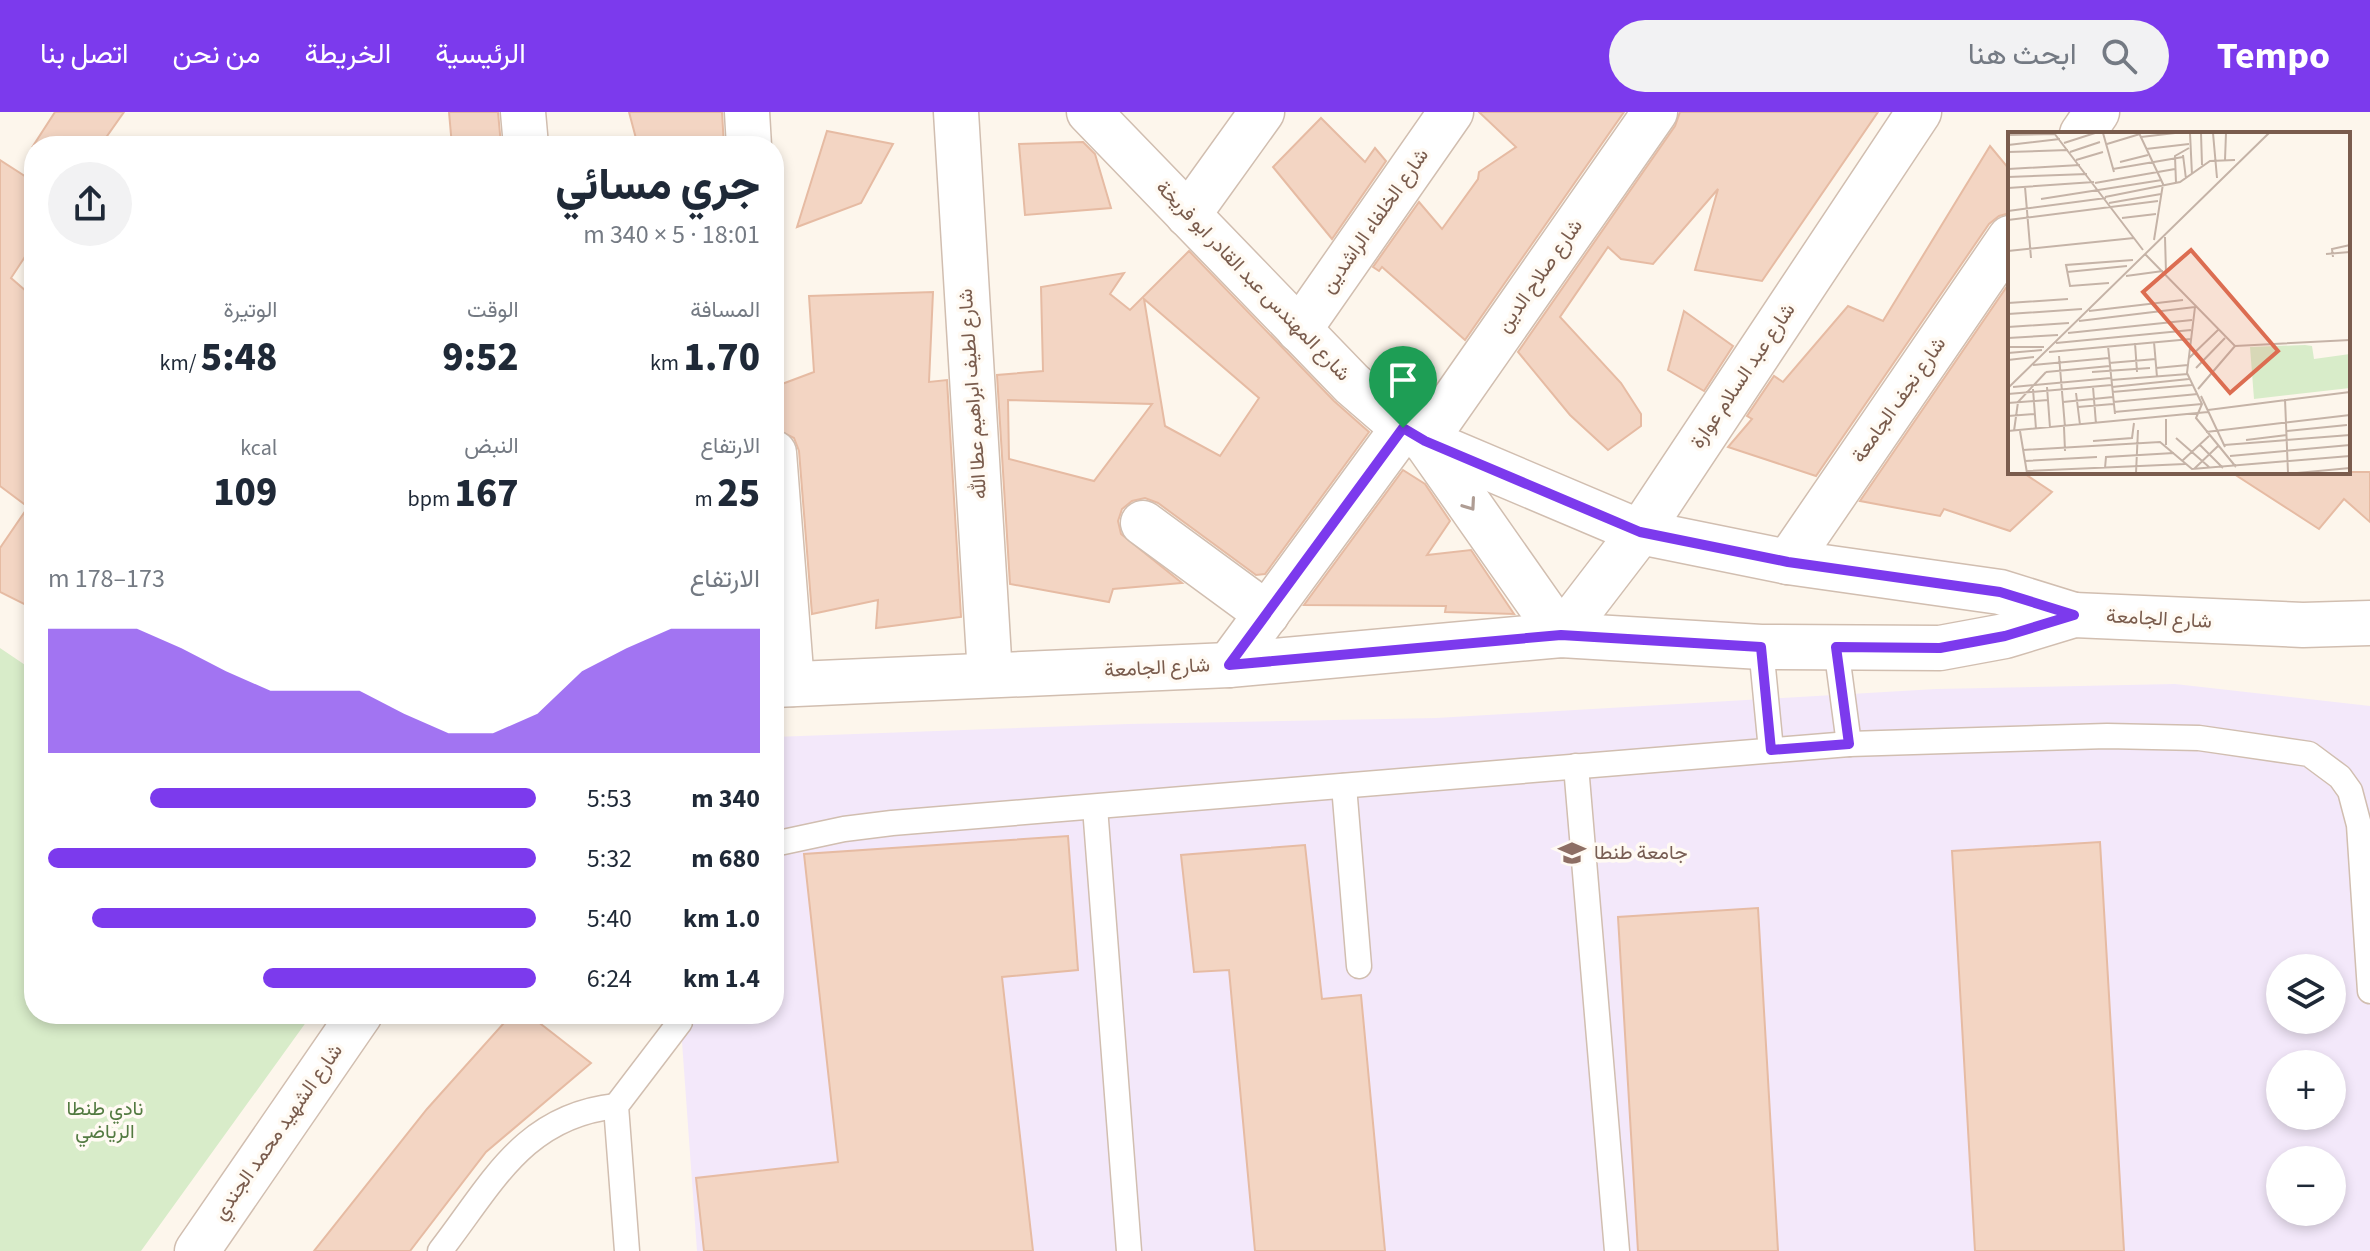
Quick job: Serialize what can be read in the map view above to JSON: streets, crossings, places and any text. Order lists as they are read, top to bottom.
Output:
{
  "streets": {
    "street": [
      "شارع الخلفاء الراشدين",
      "شارع صلاح الدين",
      "شارع المهندس عبد القادر ابو فريخة",
      "شارع عبد السلام عوارة",
      "شارع لطيف ابراهيم عطا الله",
      "شارع نجف الجامعة",
      "شارع الجامعة",
      "شارع الشهيد محمد الجندي"
    ]
  },
  "crossings": [
    ["شارع الخلفاء الراشدين", "شارع المهندس عبد القادر ابو فريخة"],
    ["شارع صلاح الدين", "شارع المهندس عبد القادر ابو فريخة"],
    ["شارع صلاح الدين", "شارع الجامعة"],
    ["شارع المهندس عبد القادر ابو فريخة", "شارع عبد السلام عوارة"],
    ["شارع المهندس عبد القادر ابو فريخة", "شارع نجف الجامعة"],
    ["شارع المهندس عبد القادر ابو فريخة", "شارع الجامعة"],
    ["شارع عبد السلام عوارة", "شارع الجامعة"],
    ["شارع لطيف ابراهيم عطا الله", "شارع الجامعة"]
  ],
  "parks": ["نادي طنطا الرياضي"],
  "places": {
    "school or university": ["جامعة طنطا"]
  },
  "page": {
    "header": "Tempo",
    "search": "ابحث هنا",
    "nav": [
      "الرئيسية",
      "الخريطة",
      "من نحن",
      "اتصل بنا"
    ],
    "heading": ["جري مسائي", "18:01 · 5 × 340 m"],
    "stats": [
      ["المسافة", "1.70 km"],
      ["الوقت", "9:52"],
      ["الوتيرة", "5:48 /km"],
      ["الارتفاع", "25 m"],
      ["النبض", "167 bpm"],
      ["kcal", "109"]
    ],
    "chart": ["الارتفاع", "173–178 m"],
    "list": [
      {
        "name": "340 m",
        "note": "5:53"
      },
      {
        "name": "680 m",
        "note": "5:32"
      },
      {
        "name": "1.0 km",
        "note": "5:40"
      },
      {
        "name": "1.4 km",
        "note": "6:24"
      }
    ],
    "map_buttons": ["+", "−"]
  }
}
